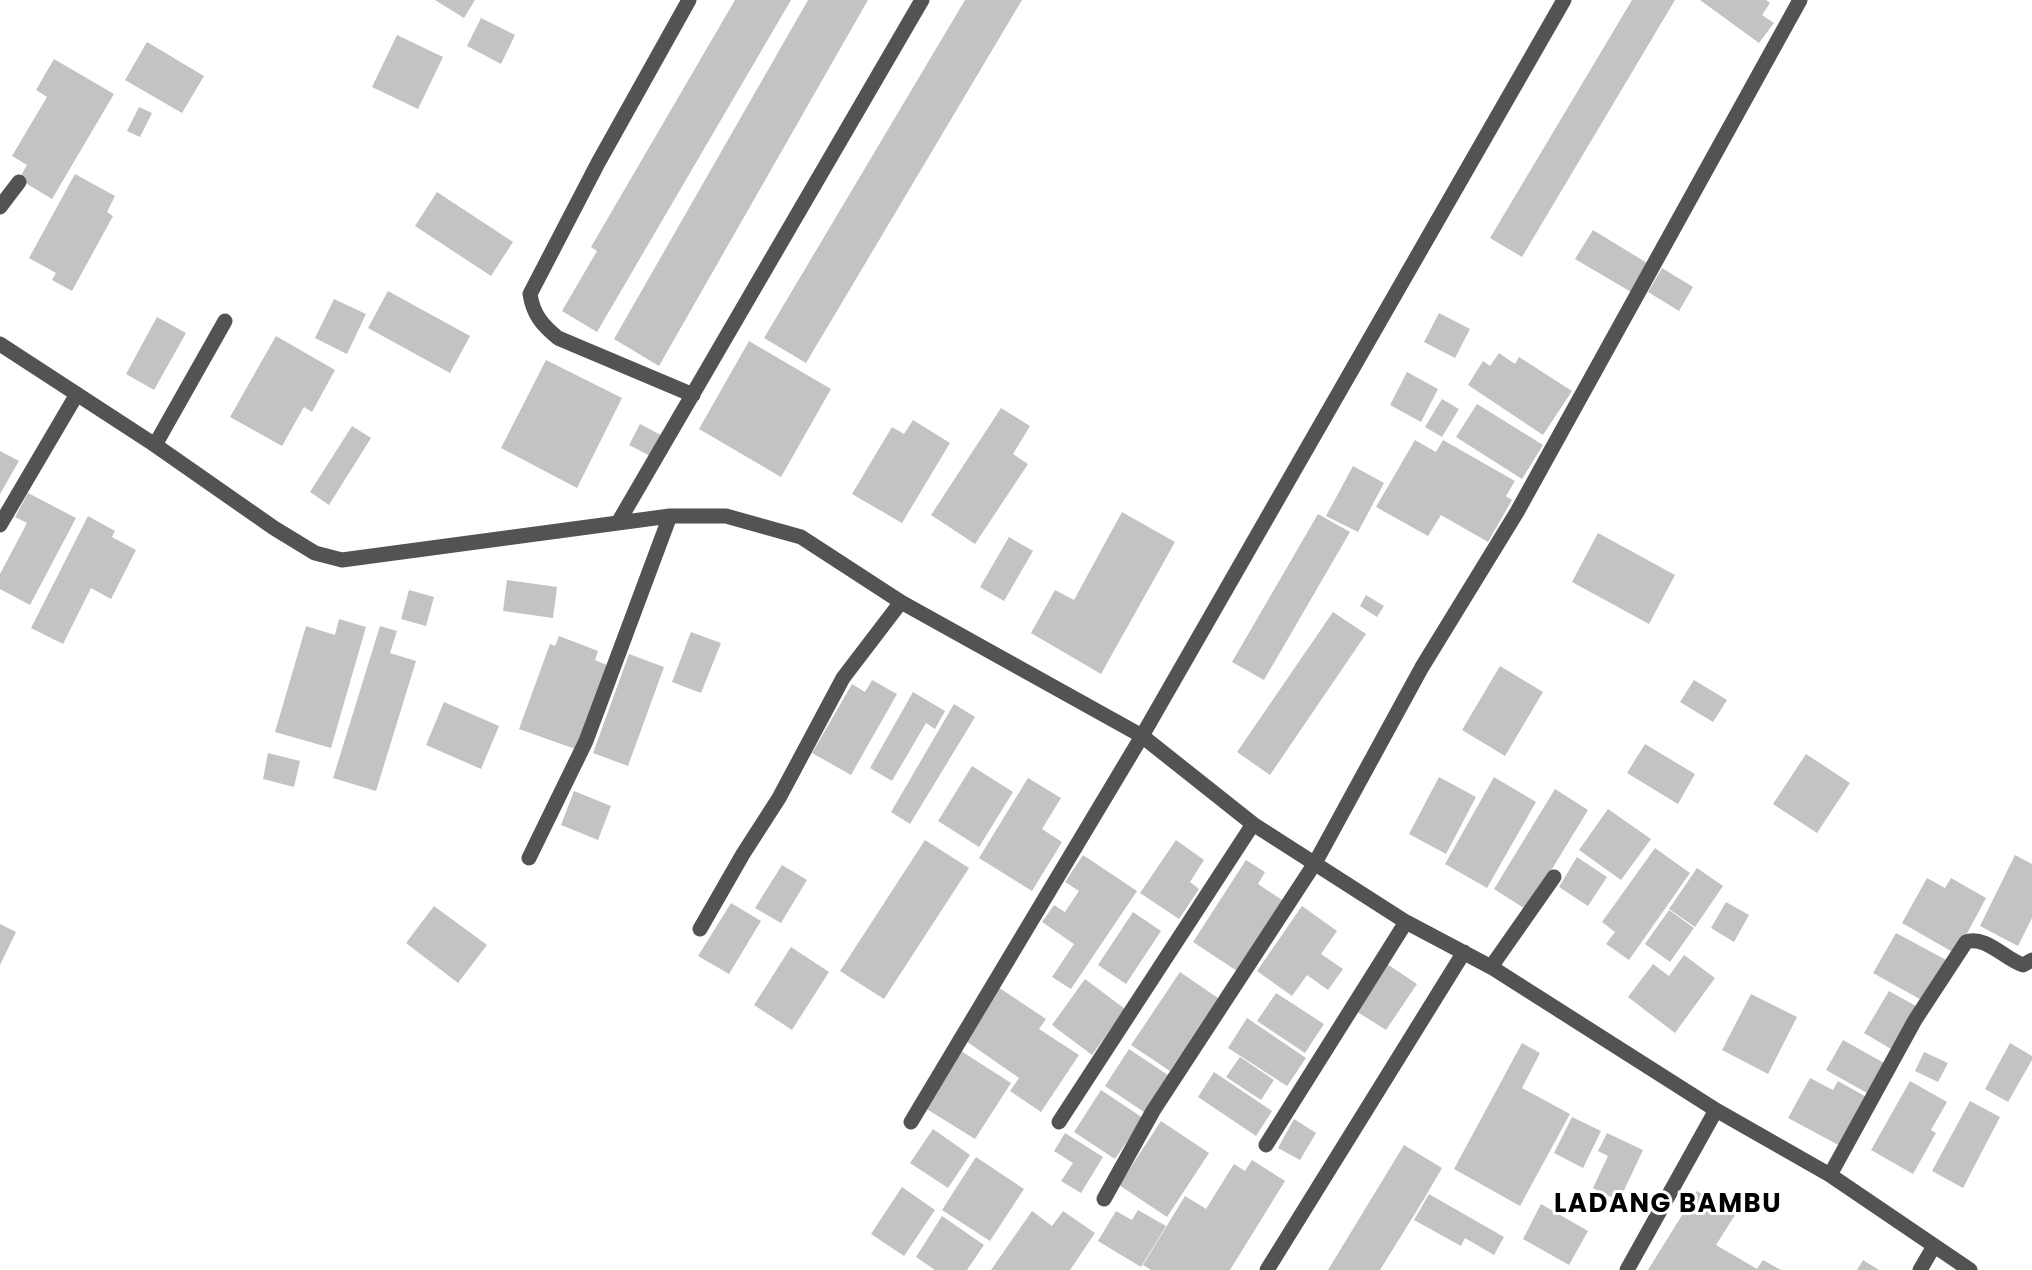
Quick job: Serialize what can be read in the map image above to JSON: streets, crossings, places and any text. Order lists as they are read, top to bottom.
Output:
{
  "districts": ["LADANG BAMBU"]
}
